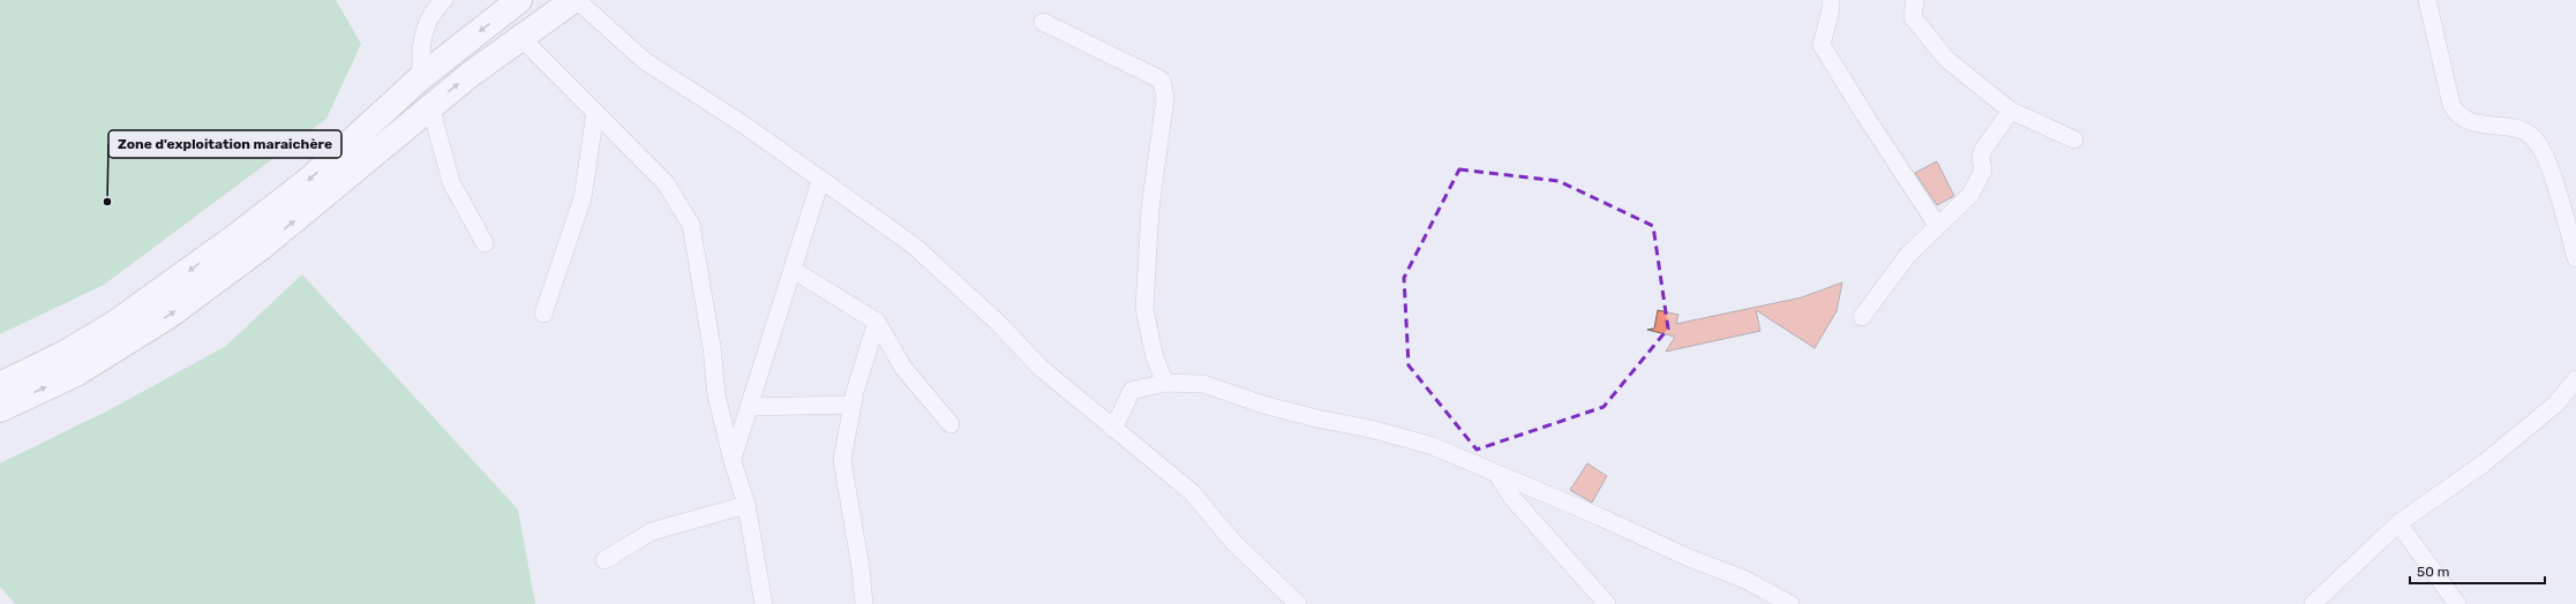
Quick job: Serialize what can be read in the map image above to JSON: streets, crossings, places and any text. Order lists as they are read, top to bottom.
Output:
{
  "places": ["Zone d'exploitation maraichère"],
  "scale_bar": "50 m"
}
